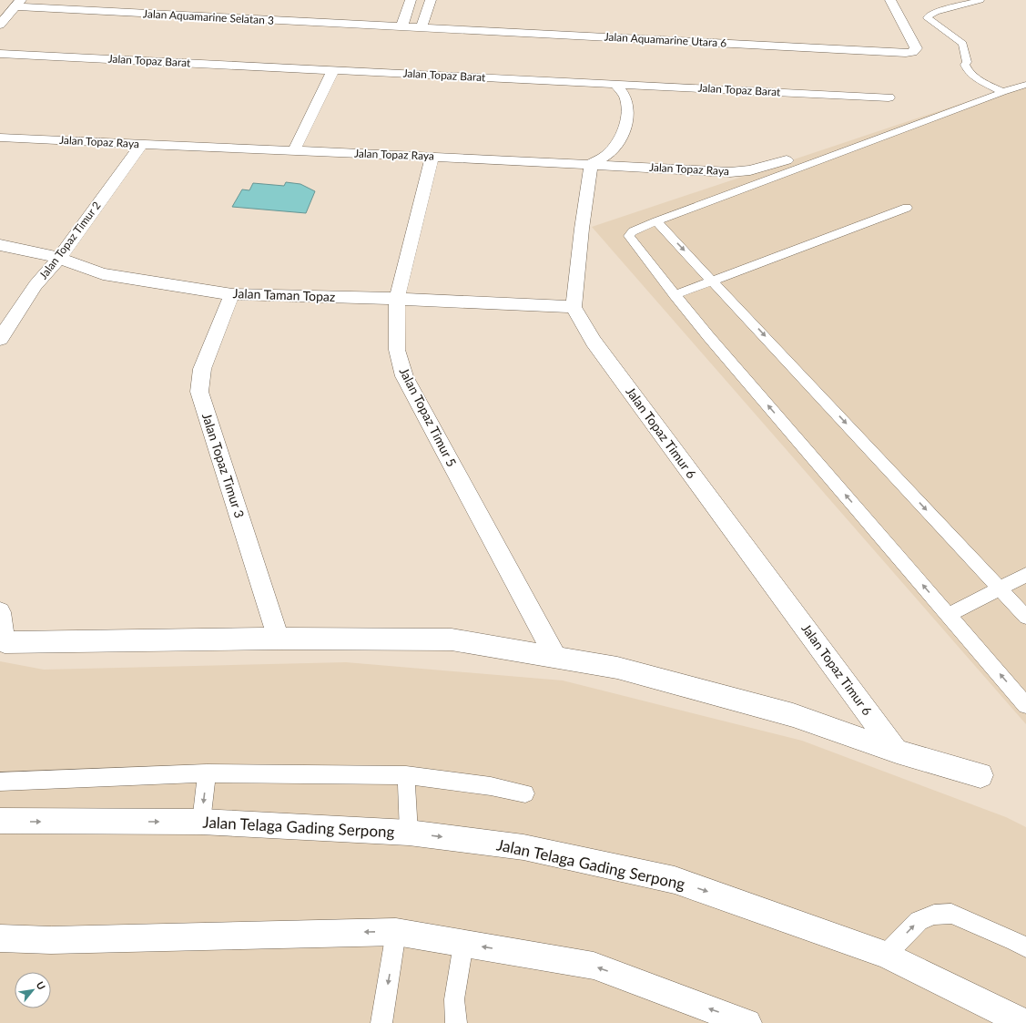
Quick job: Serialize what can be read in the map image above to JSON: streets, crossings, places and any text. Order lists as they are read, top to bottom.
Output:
{
  "streets": {
    "street": [
      "Jalan Aquamarine Selatan 3",
      "Jalan Aquamarine Utara 6",
      "Jalan Topaz Barat",
      "Jalan Topaz Raya",
      "Jalan Topaz Timur 2",
      "Jalan Taman Topaz",
      "Jalan Topaz Timur 5",
      "Jalan Topaz Timur 6",
      "Jalan Topaz Timur 3",
      "Jalan Telaga Gading Serpong"
    ]
  },
  "crossings": [
    ["Jalan Aquamarine Selatan 3", "Jalan Aquamarine Utara 6"],
    ["Jalan Topaz Raya", "Jalan Topaz Timur 2"],
    ["Jalan Topaz Raya", "Jalan Topaz Timur 5"],
    ["Jalan Topaz Timur 2", "Jalan Taman Topaz"],
    ["Jalan Taman Topaz", "Jalan Topaz Timur 5"],
    ["Jalan Taman Topaz", "Jalan Topaz Timur 6"],
    ["Jalan Taman Topaz", "Jalan Topaz Timur 3"]
  ],
  "north": "top right"
}
